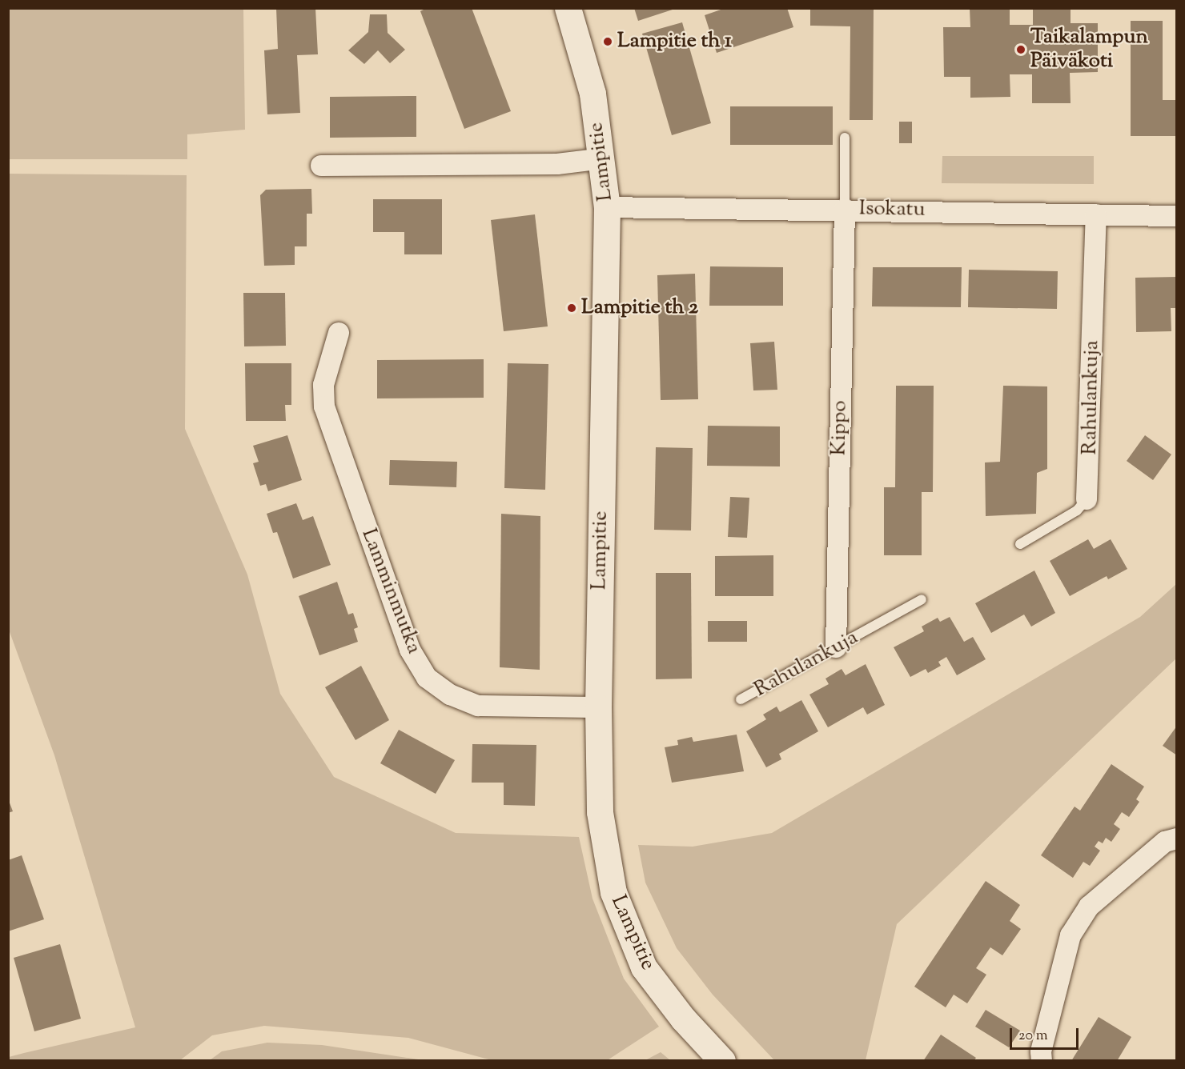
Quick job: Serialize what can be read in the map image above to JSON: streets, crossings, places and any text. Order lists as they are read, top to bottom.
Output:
{
  "streets": {
    "street": [
      "Lampitie",
      "Isokatu",
      "Rahulankuja",
      "Kippo",
      "Lamminmutka"
    ]
  },
  "crossings": [
    ["Lampitie", "Isokatu"],
    ["Lampitie", "Lamminmutka"],
    ["Isokatu", "Rahulankuja"],
    ["Isokatu", "Kippo"],
    ["Rahulankuja", "Kippo"]
  ],
  "places": ["Lampitie th 1", "Taikalampun Päiväkoti", "Lampitie th 2"],
  "scale_bar": "20 m"
}
